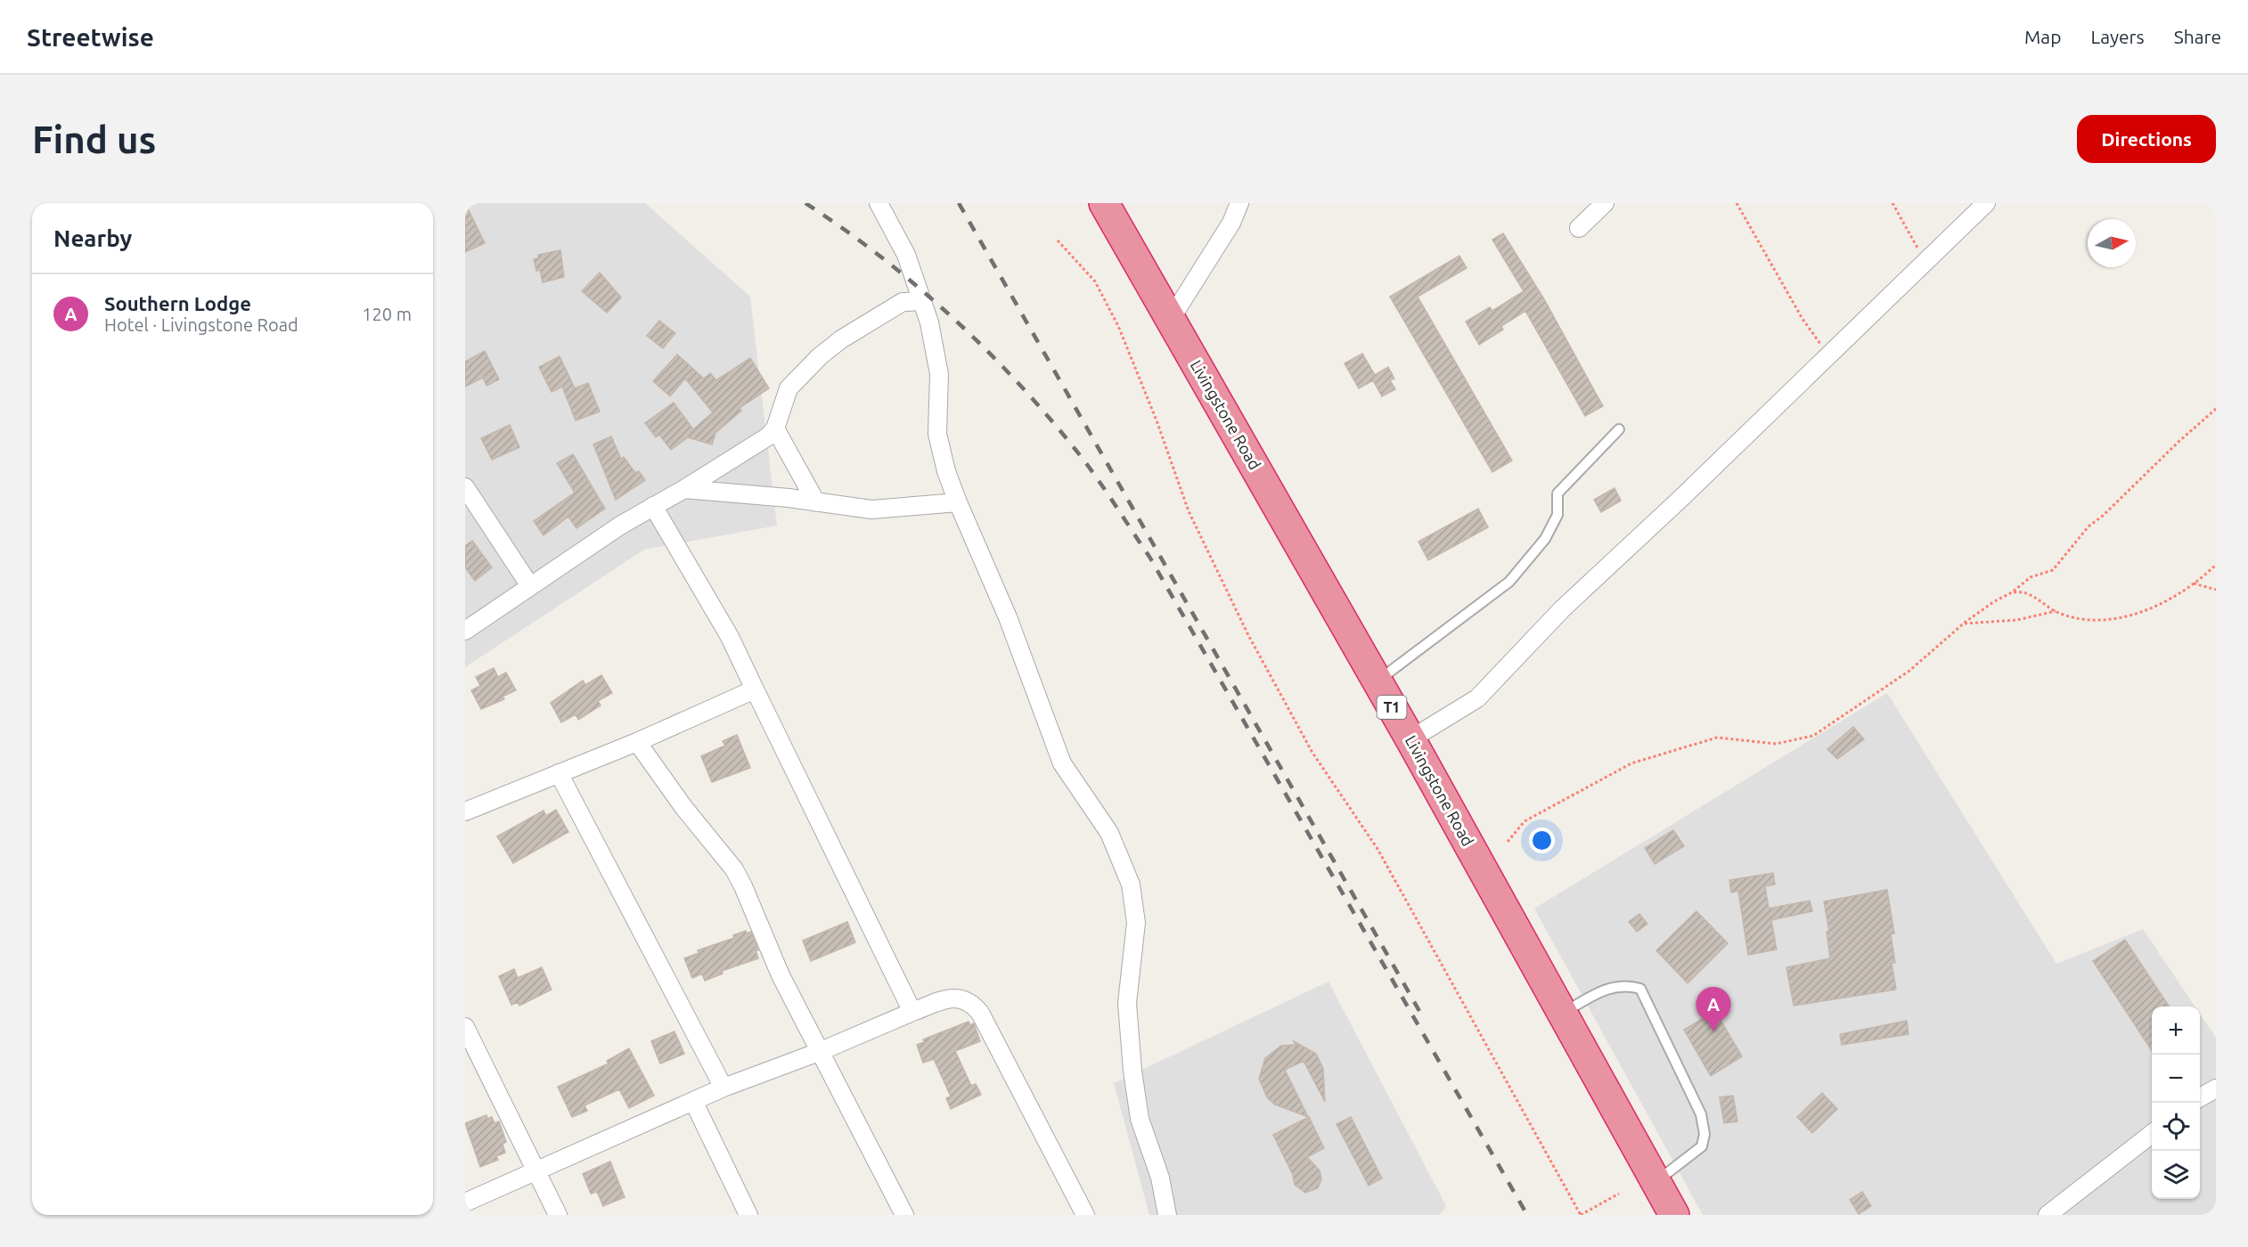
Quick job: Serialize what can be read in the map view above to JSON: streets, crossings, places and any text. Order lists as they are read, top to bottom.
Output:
{
  "streets": {
    "highway": ["Livingstone Road", "T1"]
  },
  "north": "right",
  "page": {
    "header": "Streetwise",
    "nav": ["Map", "Layers", "Share"],
    "buttons": "Directions",
    "title": "Find us",
    "heading": "Nearby",
    "list": [
      {
        "mark": "A",
        "name": "Southern Lodge",
        "note": "Hotel · Livingstone Road",
        "value": "120 m"
      }
    ],
    "pins": "A",
    "map_buttons": ["+", "−"]
  }
}
